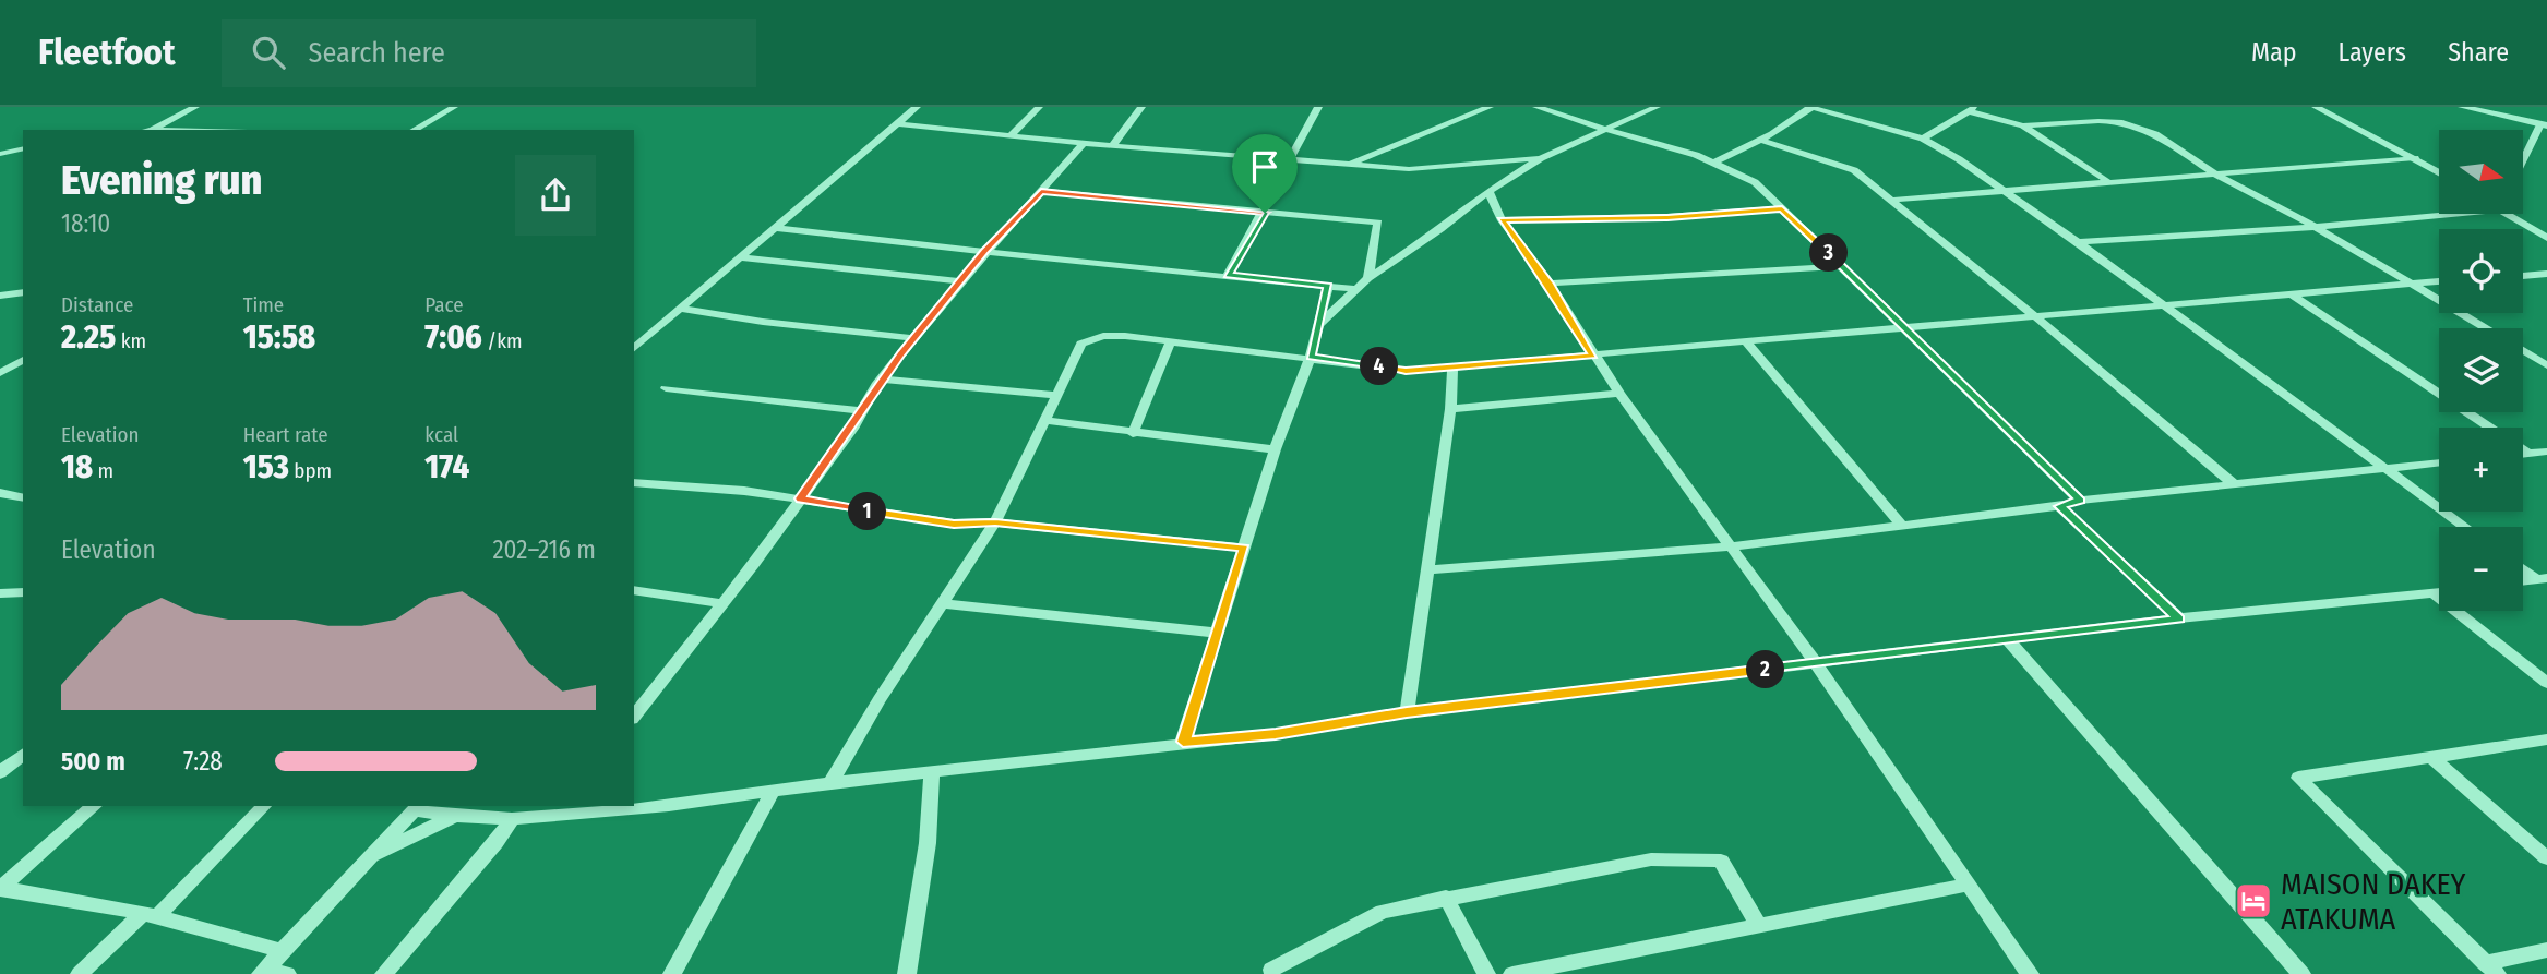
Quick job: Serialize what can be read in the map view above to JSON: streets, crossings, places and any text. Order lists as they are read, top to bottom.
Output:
{
  "places": {
    "hotel": ["MAISON DAKEY ATAKUMA"]
  },
  "north": "right",
  "page": {
    "header": "Fleetfoot",
    "search": "Search here",
    "nav": ["Map", "Layers", "Share"],
    "map_buttons": ["+", "−"],
    "heading": ["Evening run", "18:10"],
    "pins": [
      "3",
      "4",
      "1",
      "2"
    ],
    "stats": [
      ["Distance", "2.25 km"],
      ["Time", "15:58"],
      ["Pace", "7:06 /km"],
      ["Elevation", "18 m"],
      ["Heart rate", "153 bpm"],
      ["kcal", "174"]
    ],
    "chart": ["Elevation", "202–216 m"],
    "list": [
      {
        "name": "500 m",
        "note": "7:28"
      }
    ]
  }
}
